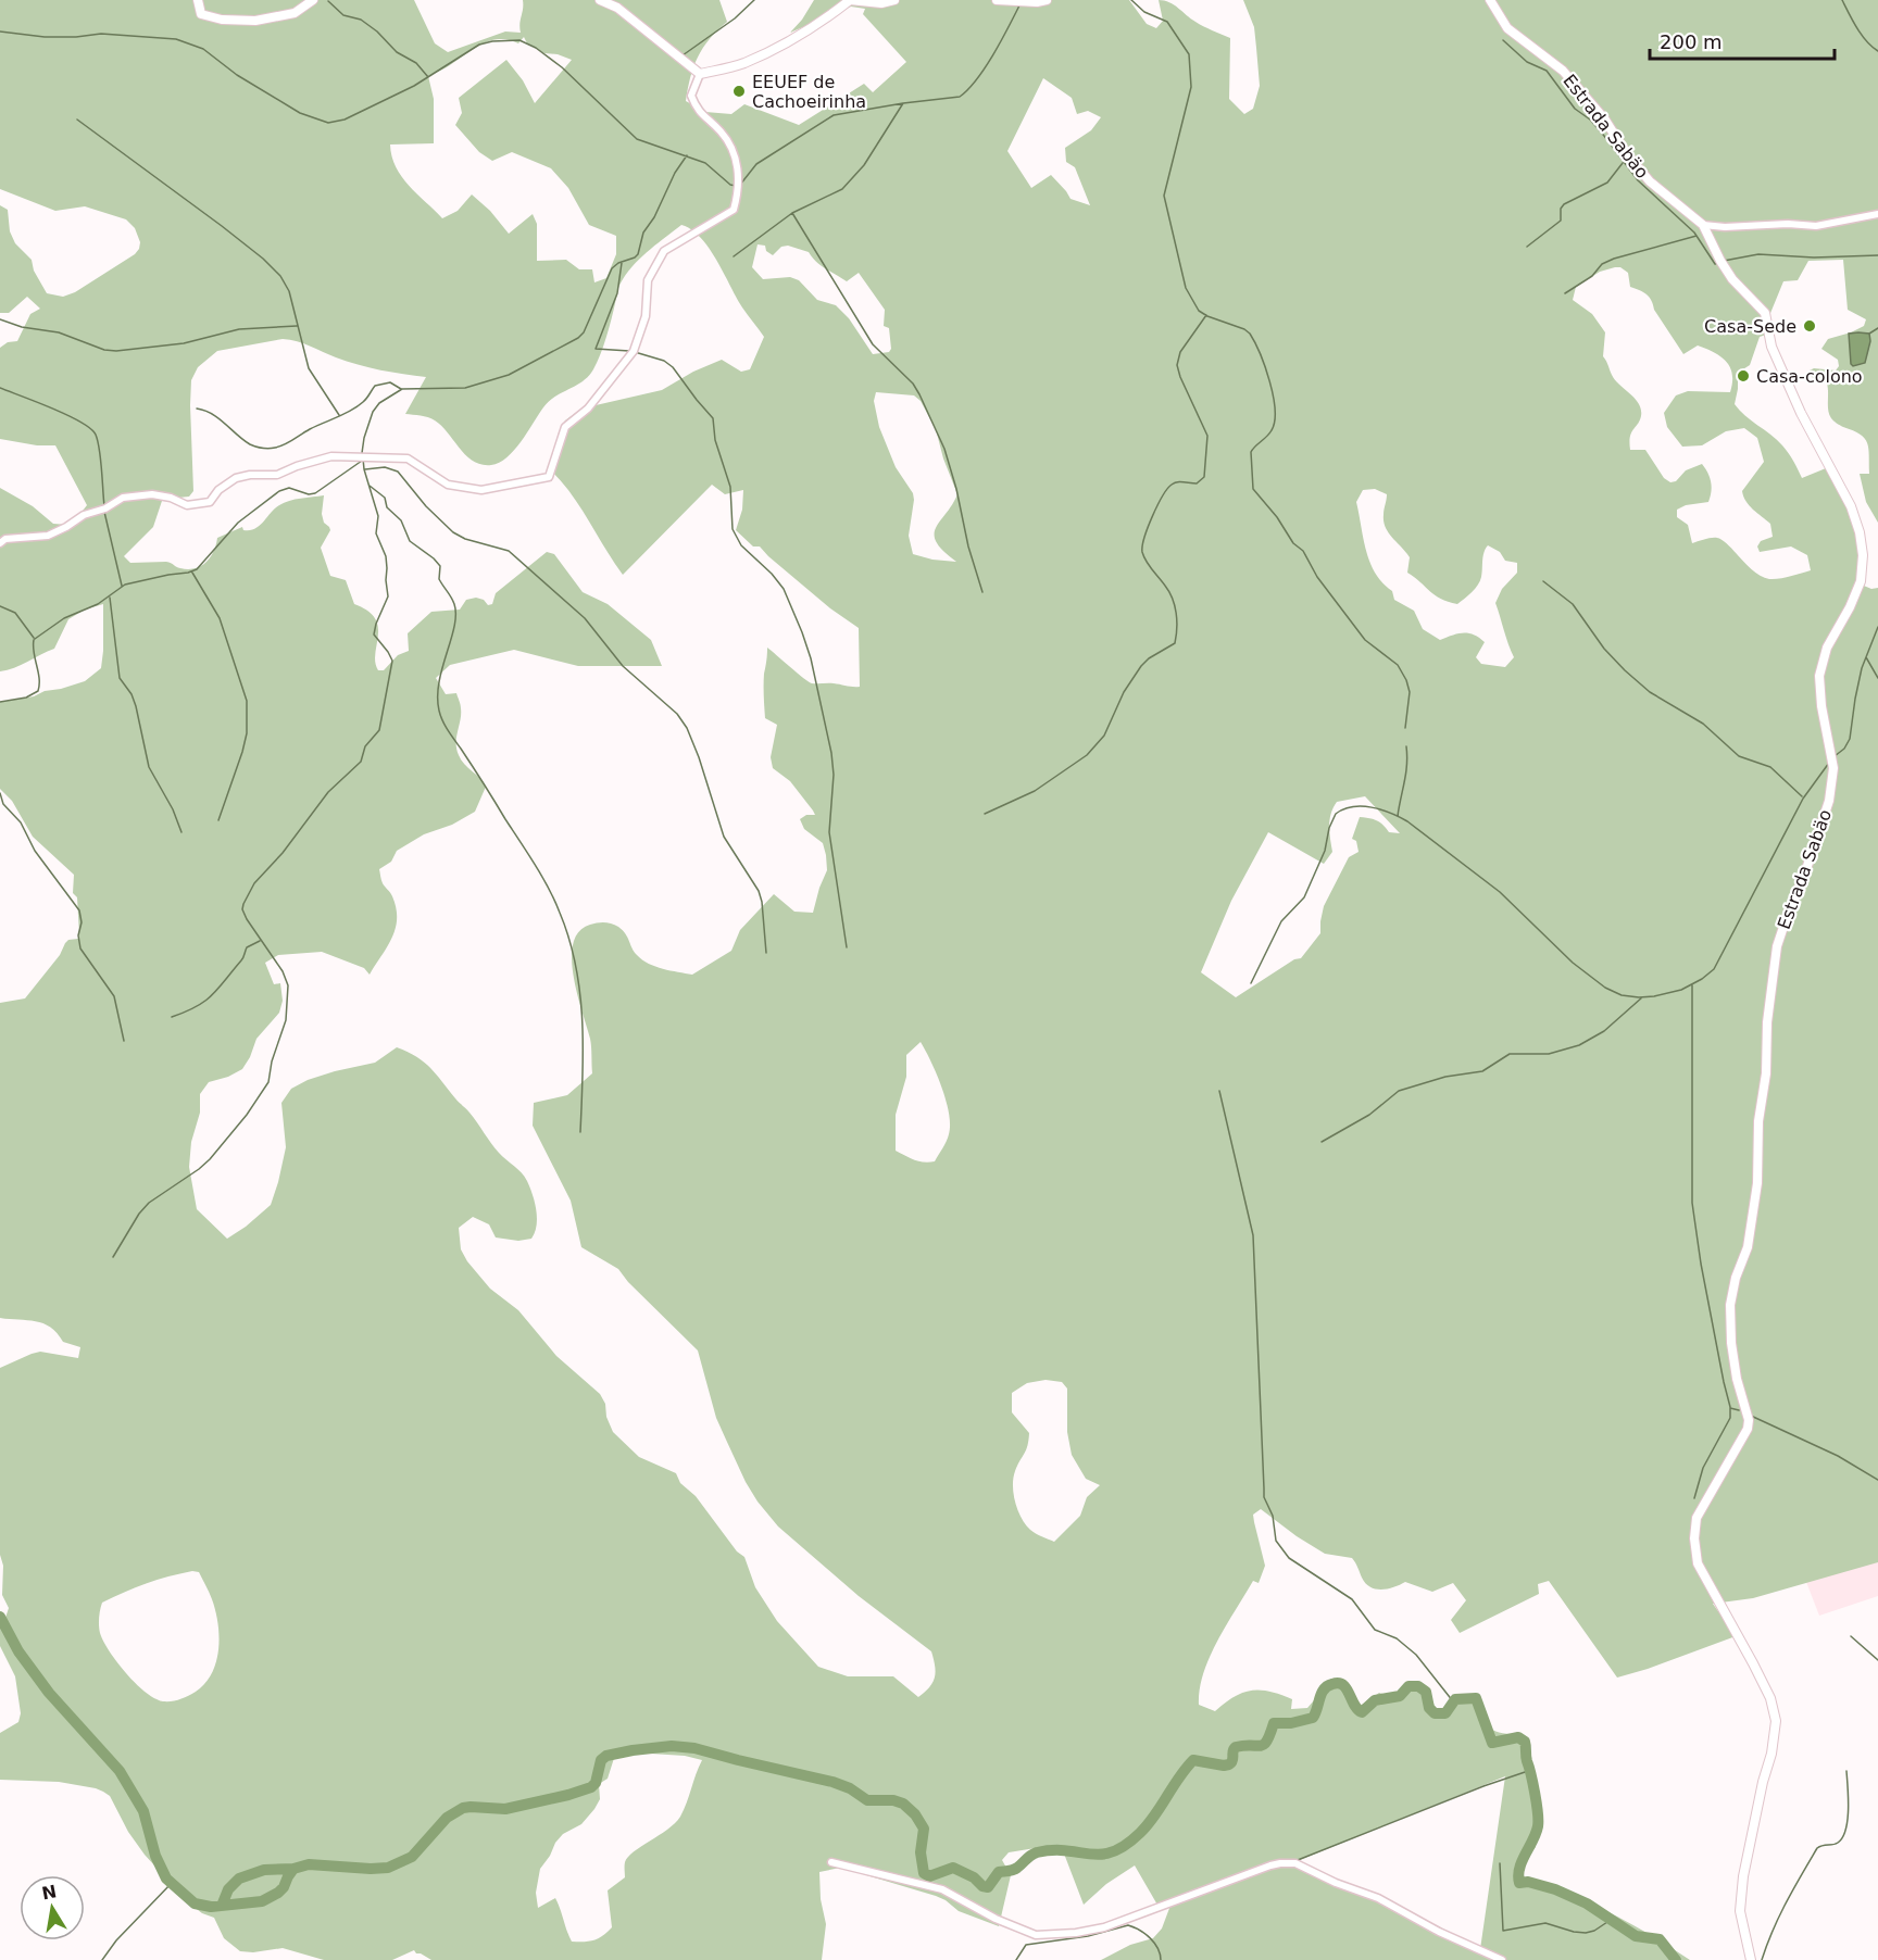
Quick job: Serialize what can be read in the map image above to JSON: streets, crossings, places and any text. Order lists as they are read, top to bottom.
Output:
{
  "streets": {
    "street": ["Estrada Sabäo"]
  },
  "places": ["EEUEF de Cachoeirinha", "Casa-Sede", "Casa-colono"],
  "scale_bar": "200 m",
  "north": "top"
}
